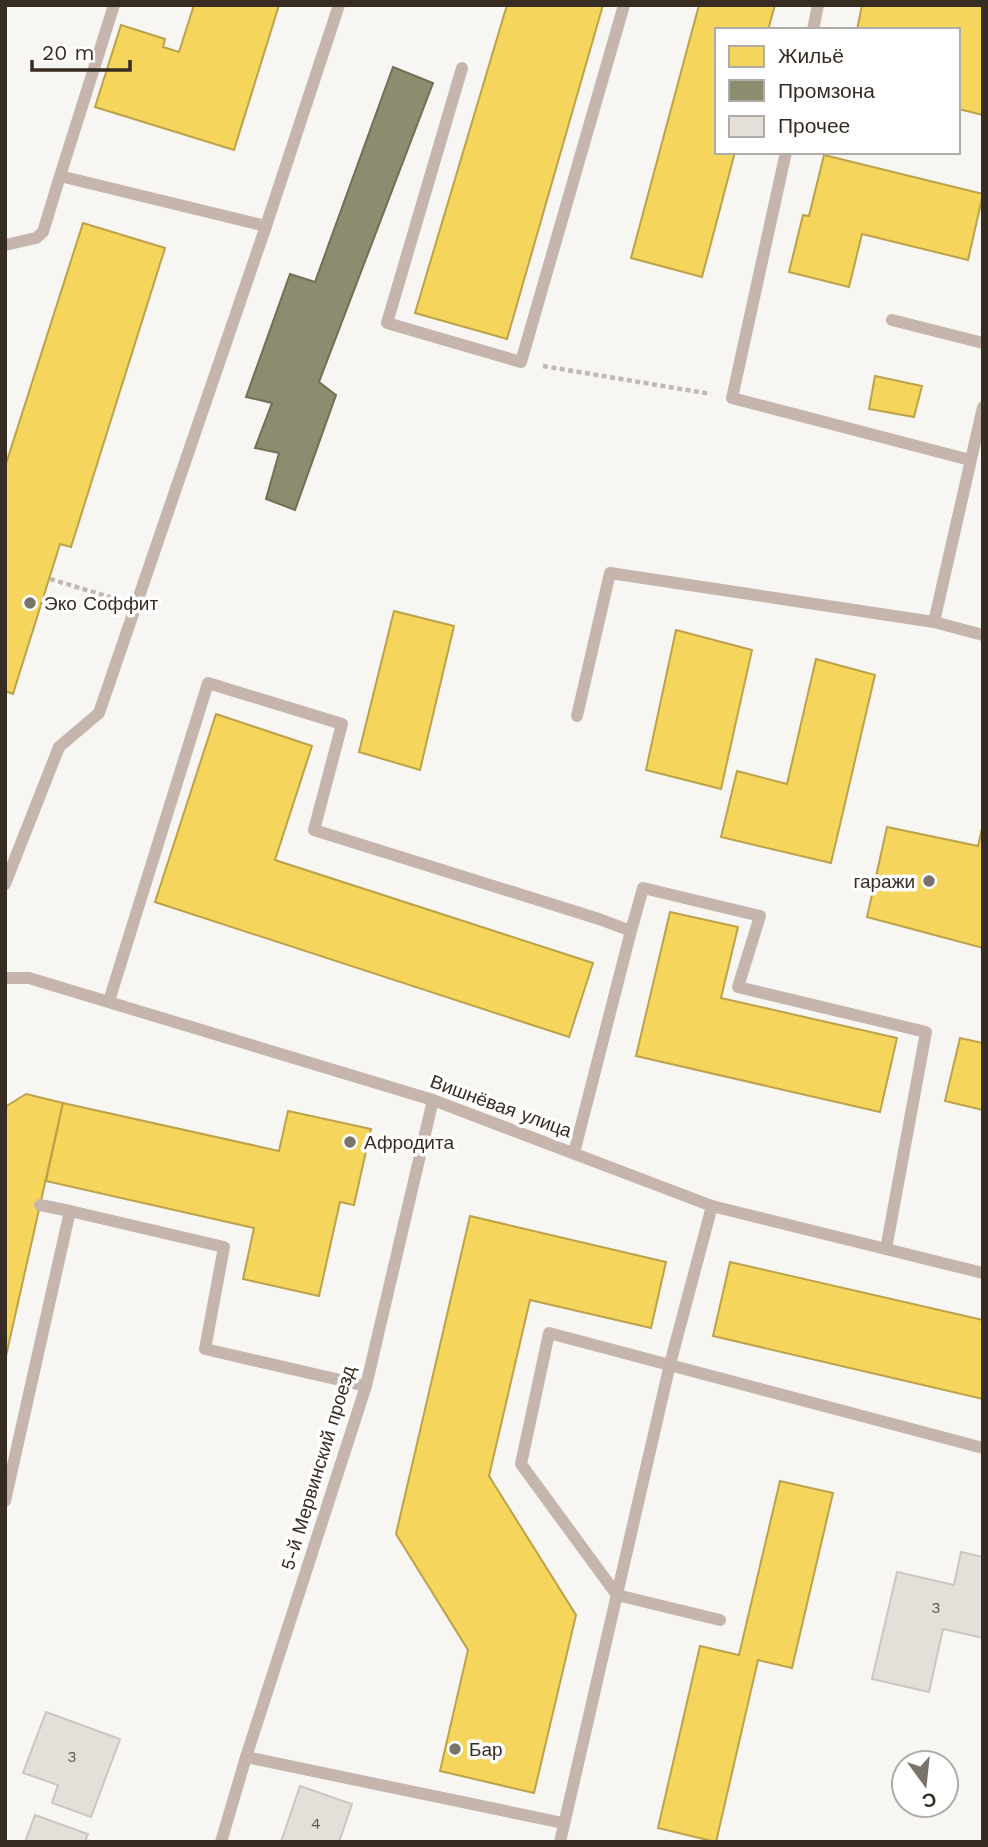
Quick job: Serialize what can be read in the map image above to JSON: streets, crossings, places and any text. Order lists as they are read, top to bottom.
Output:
{
  "streets": {
    "lane": ["Вишнёвая улица", "5-й Мервинский проезд"]
  },
  "crossings": [
    ["Вишнёвая улица", "5-й Мервинский проезд"]
  ],
  "places": [
    "Эко Соффит",
    "гаражи",
    "Афродита",
    "Бар"
  ],
  "house_numbers": ["3", "3", "4"],
  "legend": ["Жильё", "Промзона", "Прочее"],
  "scale_bar": "20 m",
  "north": "bottom"
}
